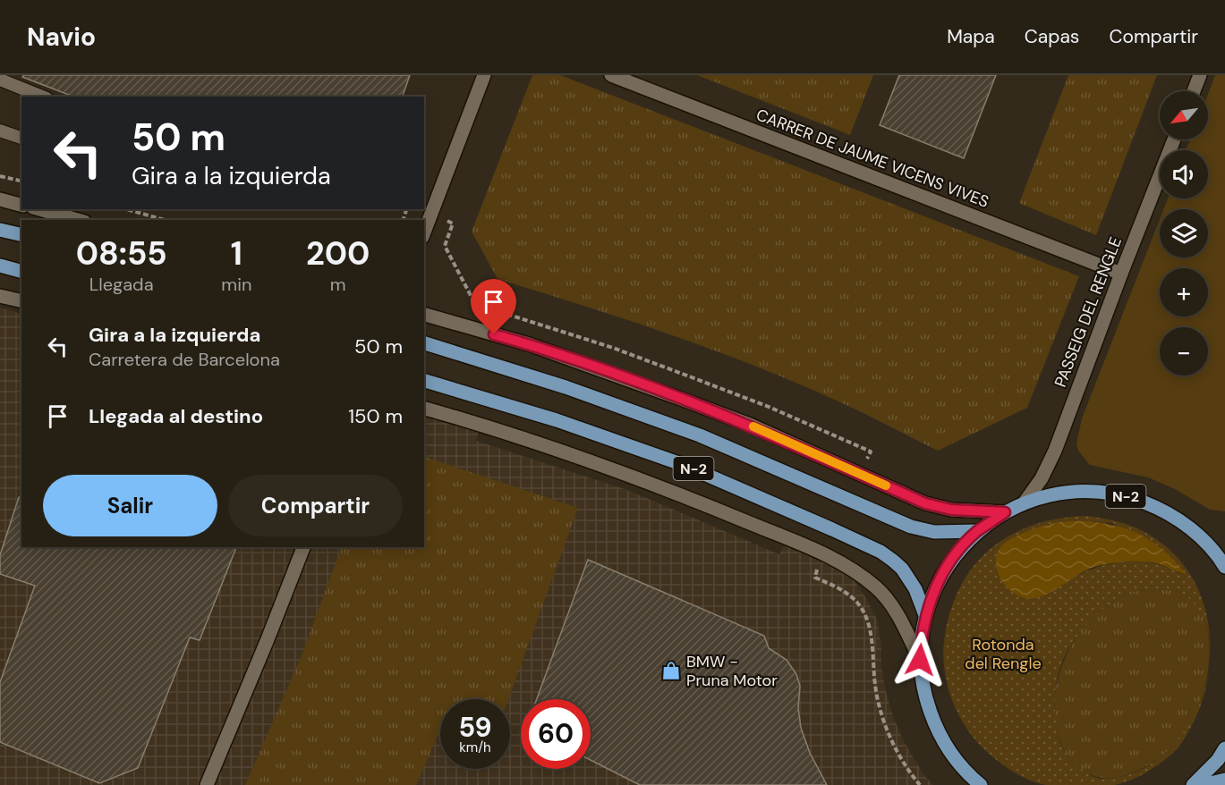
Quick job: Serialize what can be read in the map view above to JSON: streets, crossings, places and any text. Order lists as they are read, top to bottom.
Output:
{
  "streets": {
    "main road": ["N-2"],
    "street": ["CARRER DE JAUME VICENS VIVES", "PASSEIG DEL RENGLE"]
  },
  "crossings": [
    ["CARRER DE JAUME VICENS VIVES", "PASSEIG DEL RENGLE"],
    ["PASSEIG DEL RENGLE", "N-2"]
  ],
  "parks": ["Rotonda del Rengle"],
  "places": {
    "shop": ["BMW - Pruna Motor"]
  },
  "north": "bottom left",
  "page": {
    "header": "Navio",
    "nav": ["Mapa", "Capas", "Compartir"],
    "map_buttons": ["+", "−"],
    "turn": ["50 m", "Gira a la izquierda"],
    "eta": [
      "08:55",
      "Llegada",
      "1",
      "min",
      "200",
      "m"
    ],
    "list": [
      {
        "name": "Gira a la izquierda",
        "note": "Carretera de Barcelona",
        "value": "50 m"
      },
      {
        "name": "Llegada al destino",
        "value": "150 m"
      }
    ],
    "buttons": ["Salir", "Compartir"],
    "speed": "59 km/h",
    "limit": "60"
  }
}
